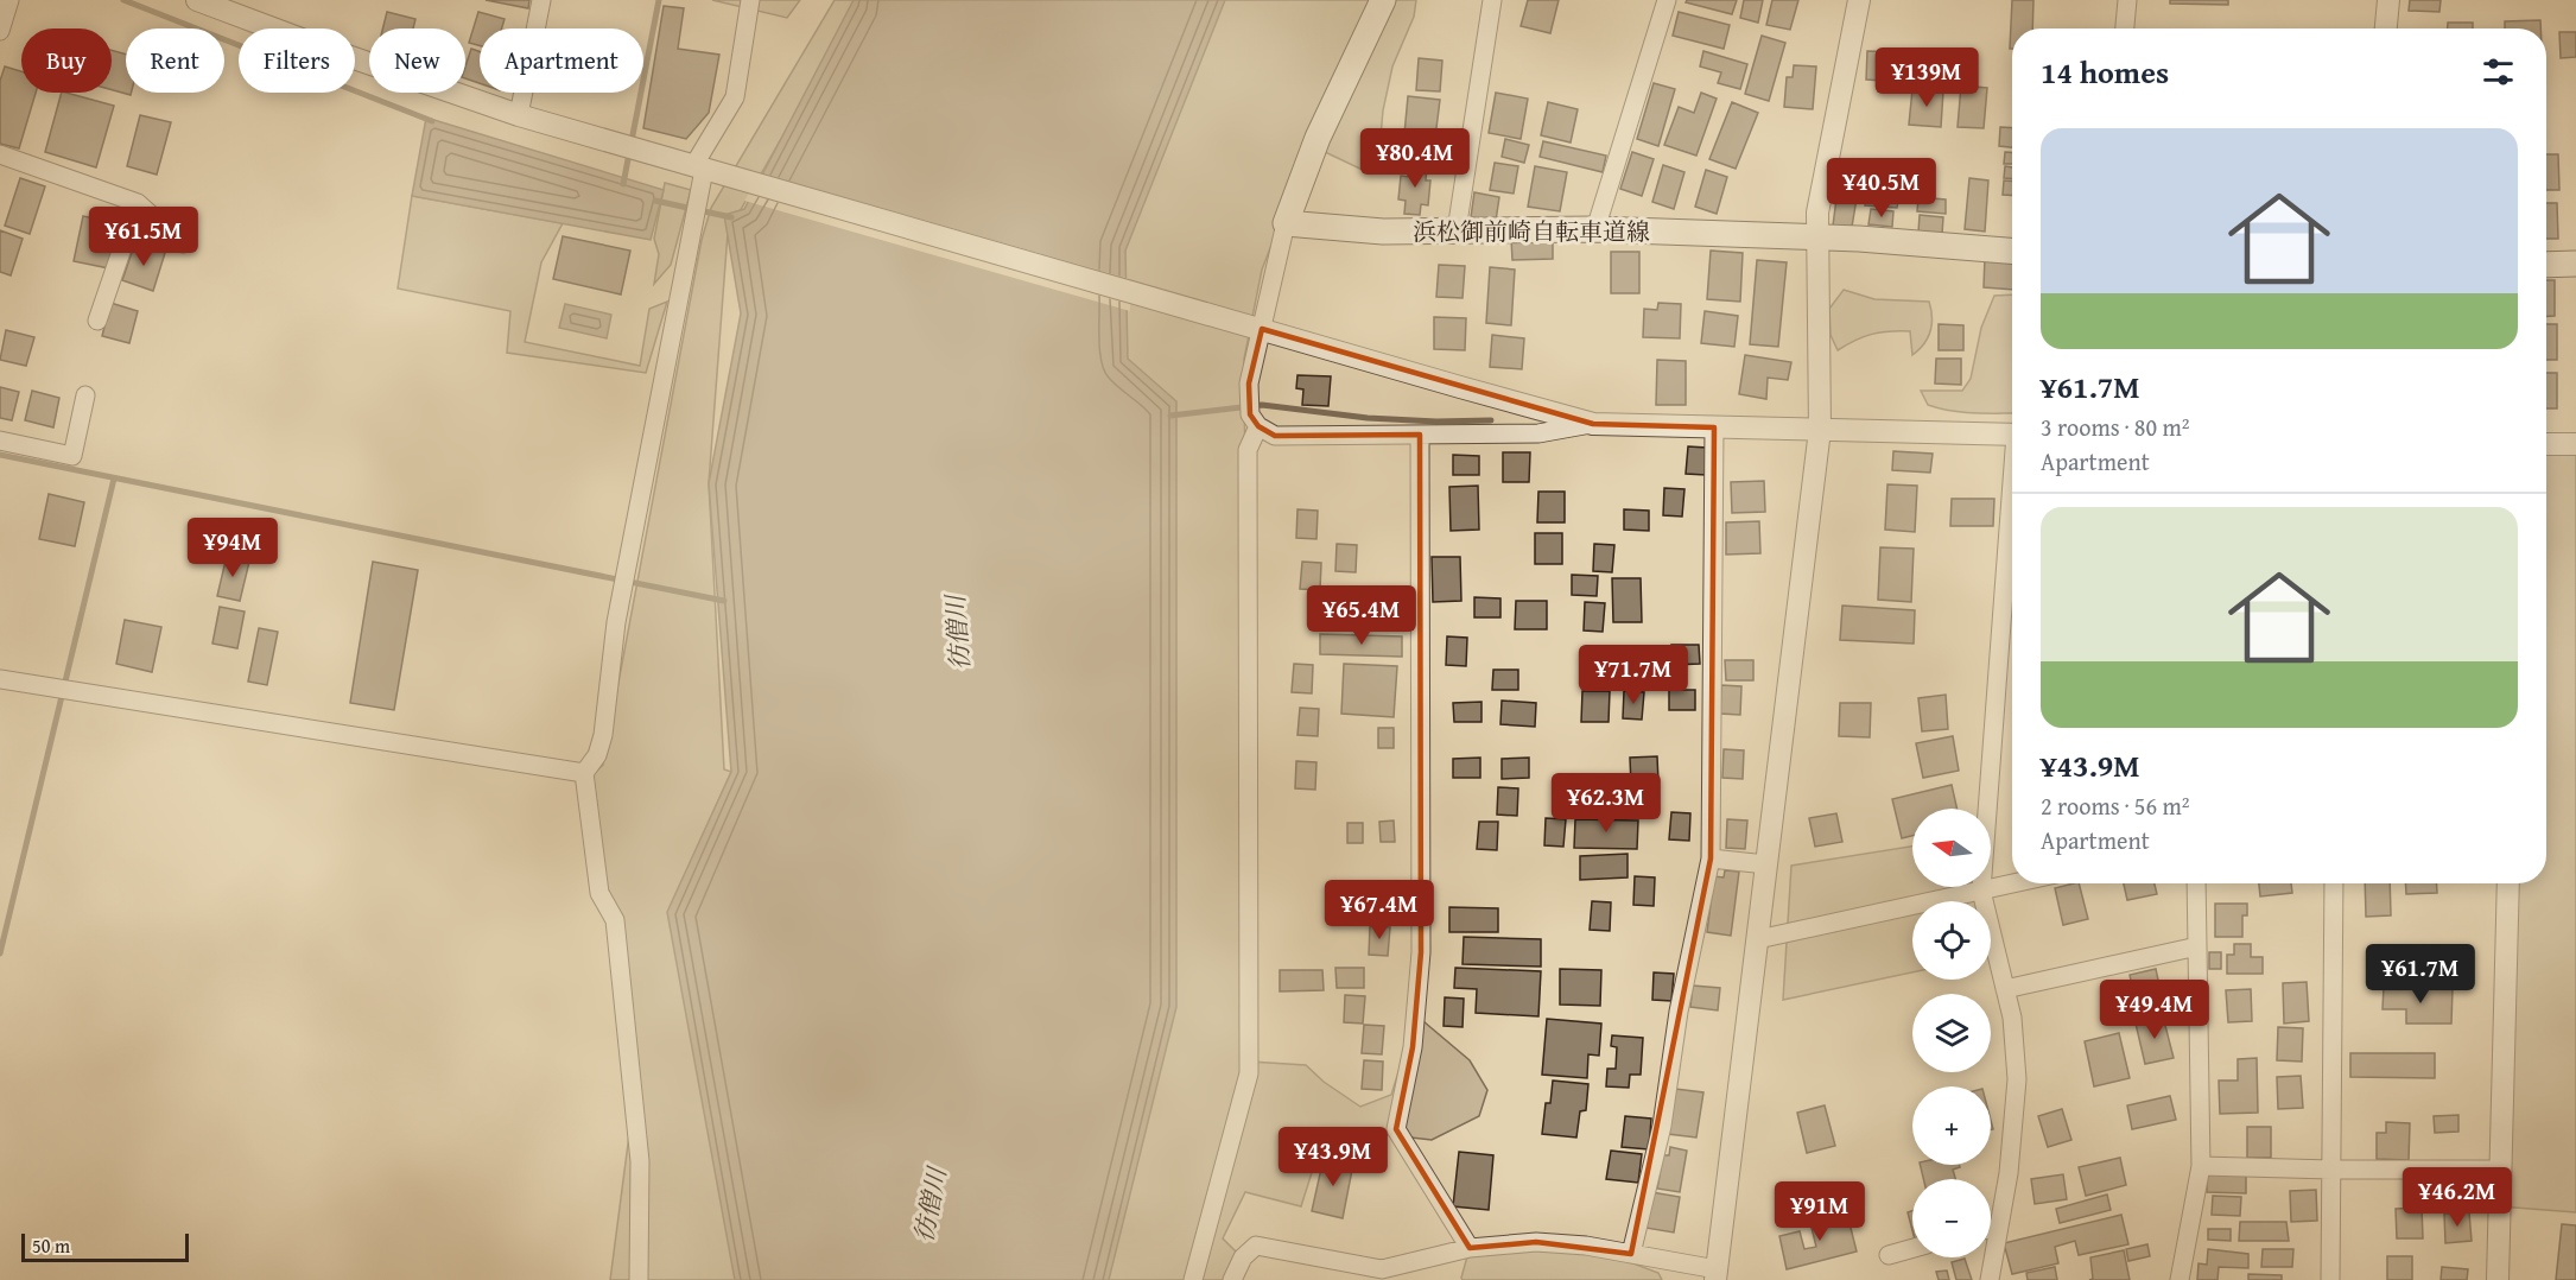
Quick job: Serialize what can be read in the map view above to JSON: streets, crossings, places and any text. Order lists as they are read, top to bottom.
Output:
{
  "streets": {
    "main road": ["浜松御前崎自転車道線"]
  },
  "water": ["彷僧川"],
  "scale_bar": "50 m",
  "north": "left",
  "page": {
    "chip": [
      "Buy",
      "Rent",
      "Filters",
      "New",
      "Apartment"
    ],
    "heading": "14 homes",
    "price": [
      "¥139M",
      "¥80.4M",
      "¥40.5M",
      "¥61.5M",
      "¥94M",
      "¥65.4M",
      "¥71.7M",
      "¥62.3M",
      "¥67.4M",
      "¥61.7M",
      "¥49.4M",
      "¥43.9M",
      "¥46.2M",
      "¥91M"
    ],
    "list": [
      {
        "name": "¥61.7M",
        "note": "3 rooms · 80 m² · Apartment"
      },
      {
        "name": "¥43.9M",
        "note": "2 rooms · 56 m² · Apartment"
      }
    ],
    "map_buttons": ["+", "−"],
    "scale": "50 m"
  }
}
